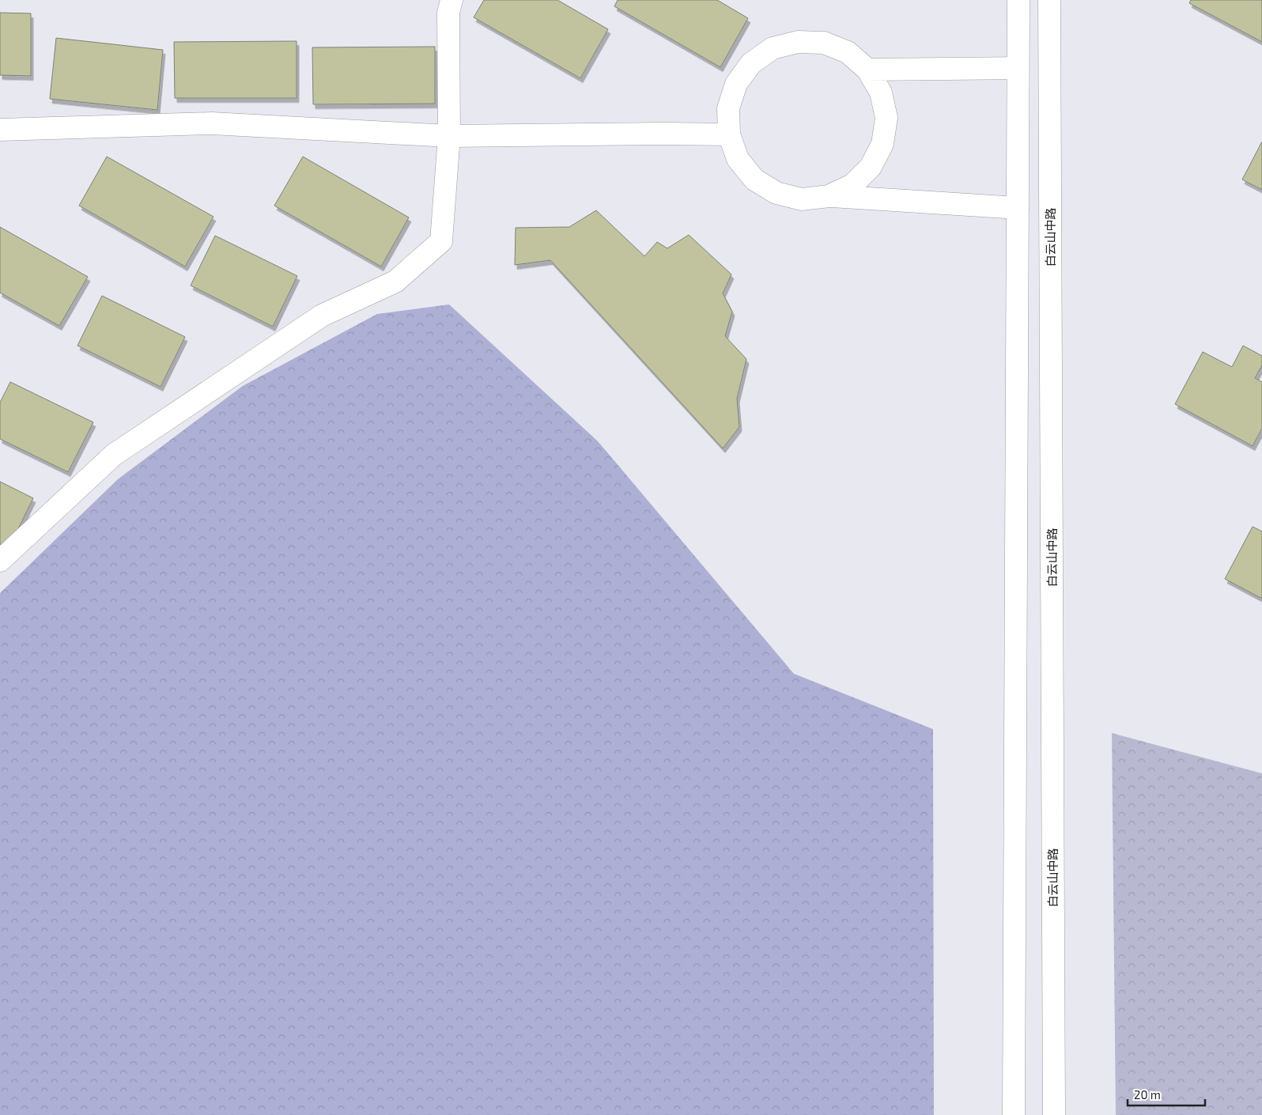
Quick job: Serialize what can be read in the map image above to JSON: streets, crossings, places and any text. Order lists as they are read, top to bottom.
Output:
{
  "streets": {
    "street": ["白云山中路"]
  },
  "scale_bar": "20 m"
}
